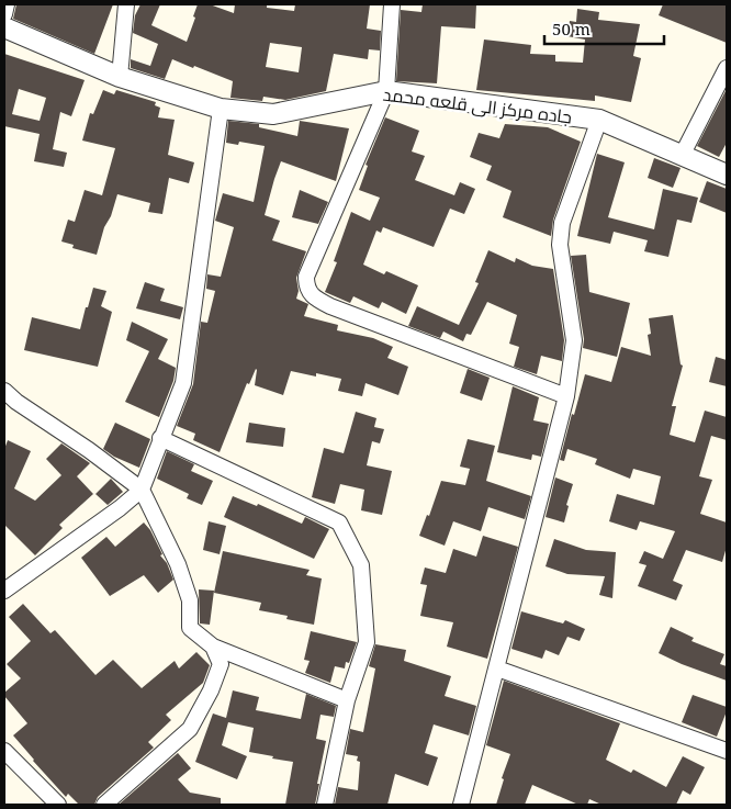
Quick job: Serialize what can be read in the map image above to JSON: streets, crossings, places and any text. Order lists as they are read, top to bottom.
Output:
{
  "streets": {
    "street": ["جاده مرکز الی قلعه محمد"]
  },
  "scale_bar": "50 m"
}
